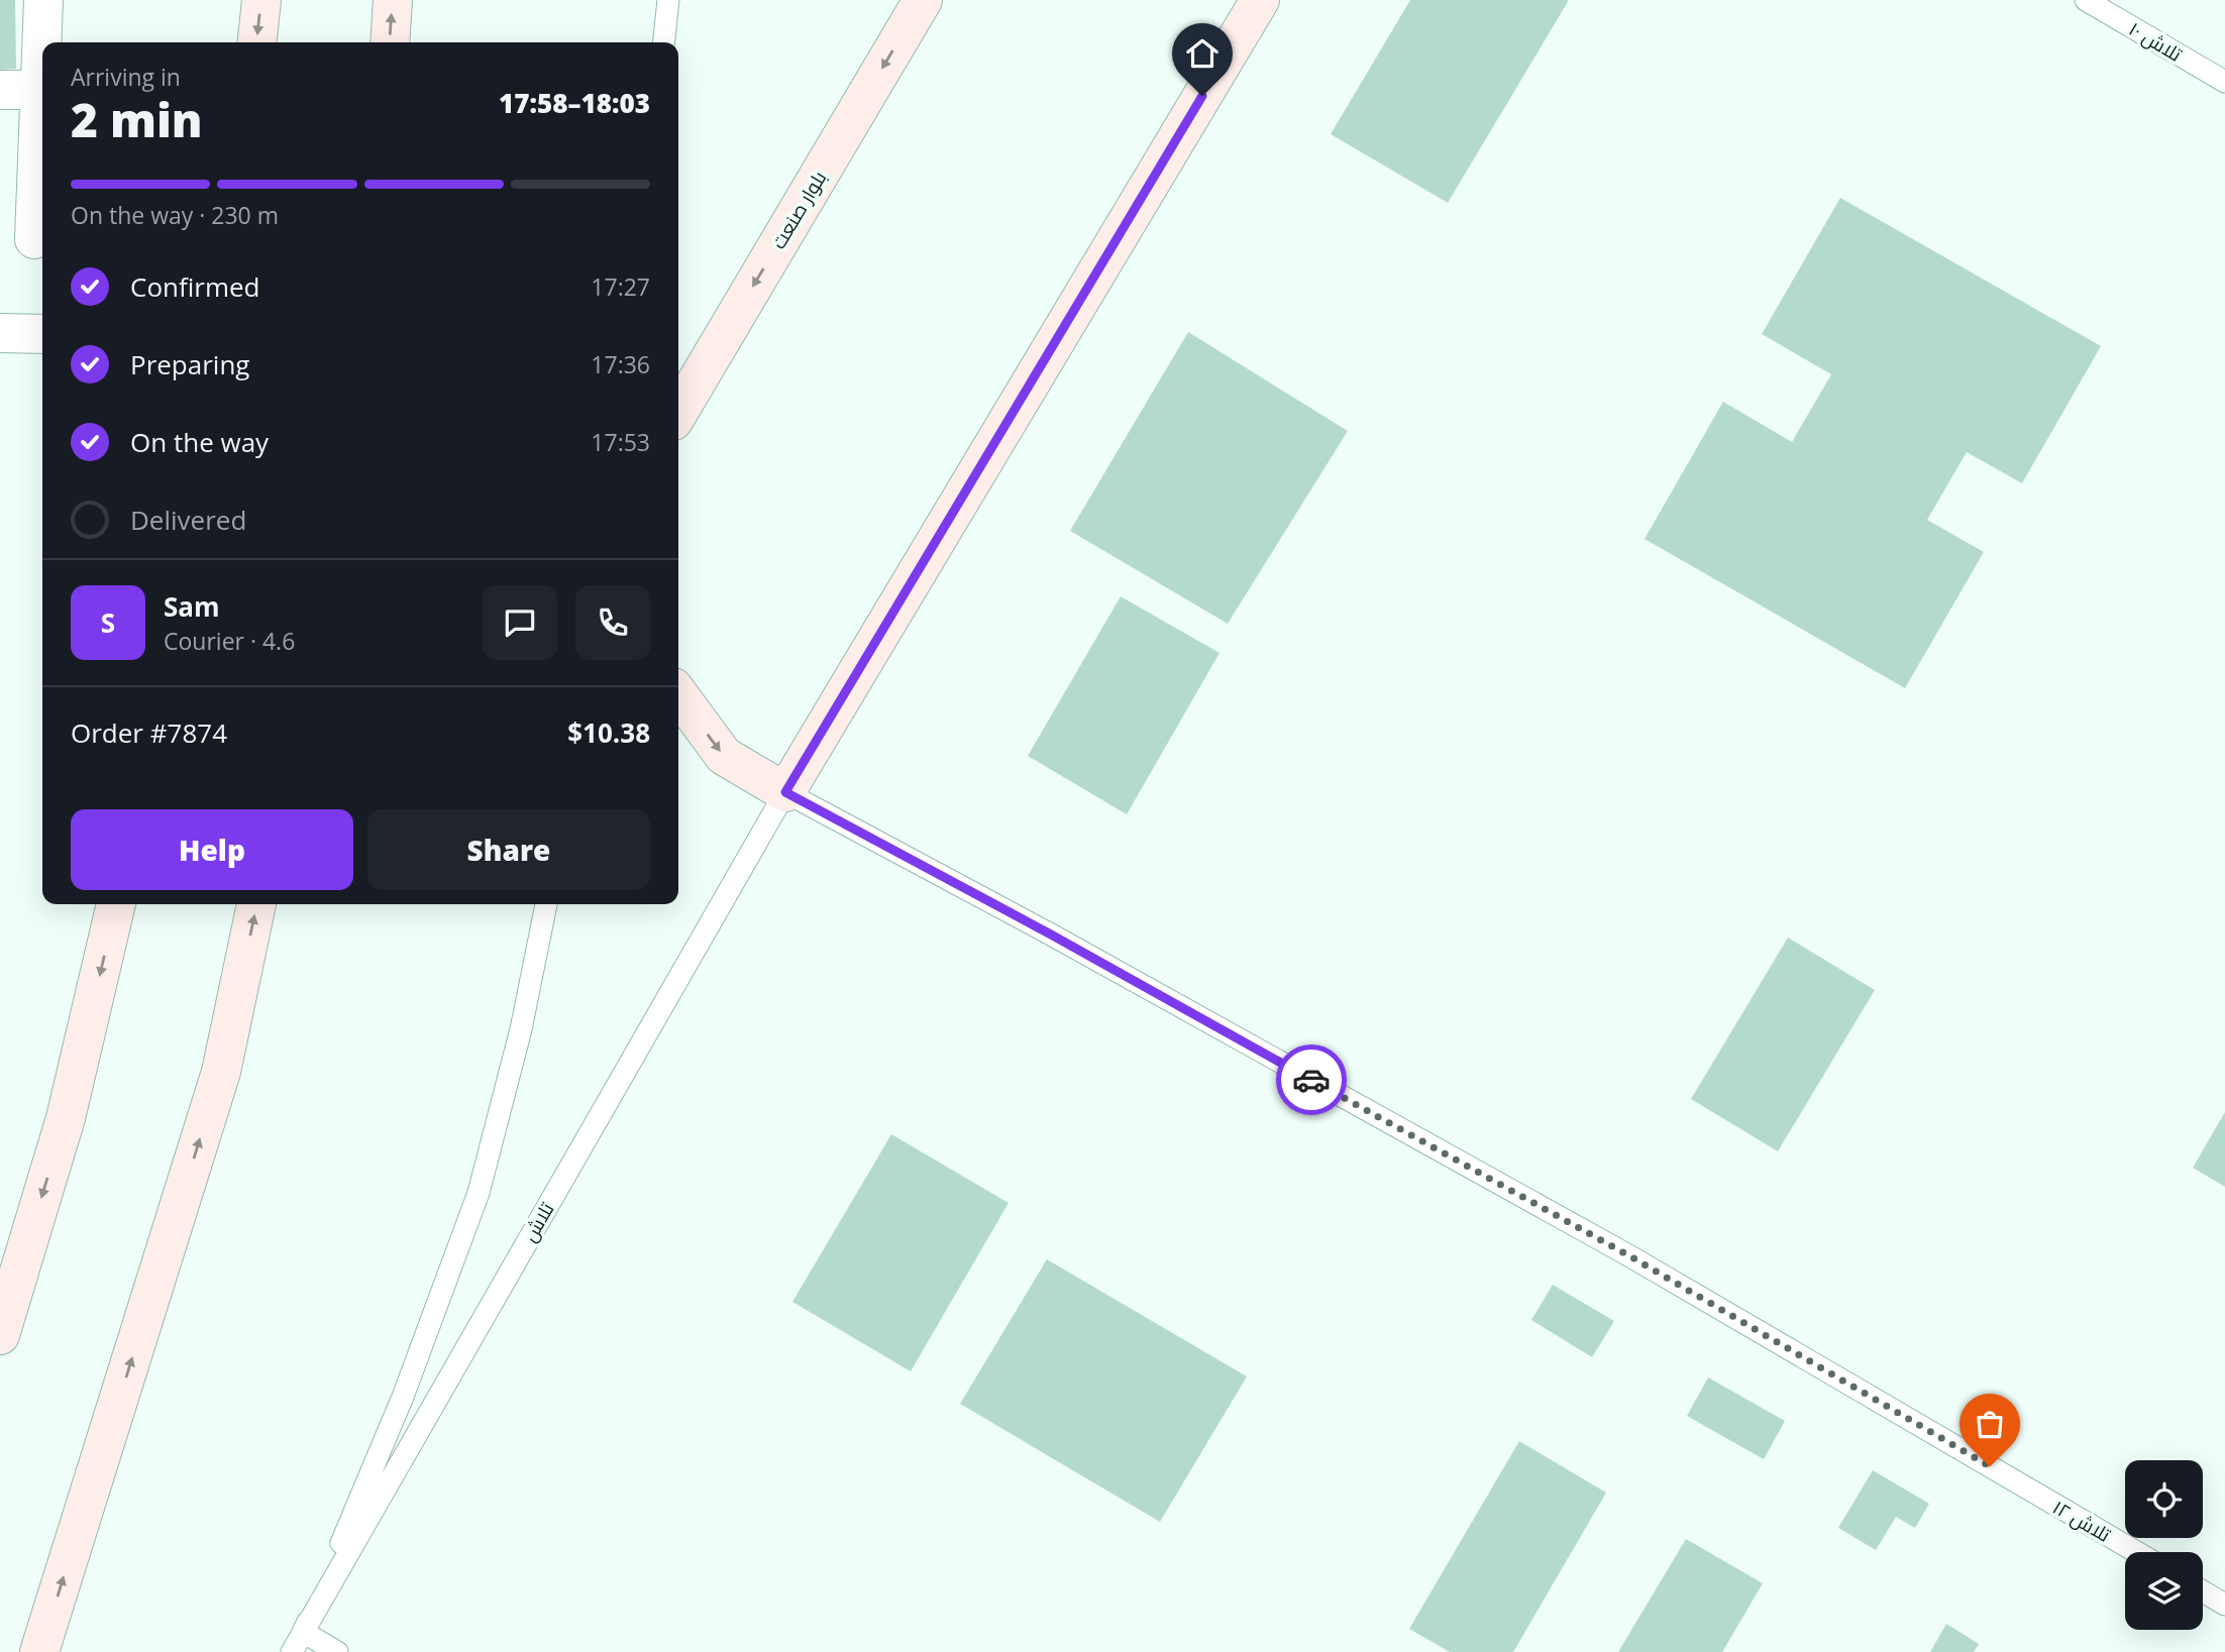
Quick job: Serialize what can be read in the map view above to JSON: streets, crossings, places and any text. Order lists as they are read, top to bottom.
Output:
{
  "streets": {
    "street": ["بلوار صنعت"],
    "lane": ["تلاش ۱۰", "تلاش", "تلاش ۱۲"]
  },
  "crossings": [
    ["تلاش", "تلاش ۱۲"]
  ],
  "page": {
    "heading": ["2 min", "Arriving in", "17:58–18:03"],
    "panel": [
      "Sam",
      "Courier · 4.6",
      "Order #7874",
      "$10.38"
    ],
    "bar": "On the way · 230 m",
    "list": [
      ["Confirmed", "17:27"],
      ["Preparing", "17:36"],
      ["On the way", "17:53"],
      "Delivered"
    ],
    "round": "S",
    "buttons": ["Help", "Share"]
  }
}
